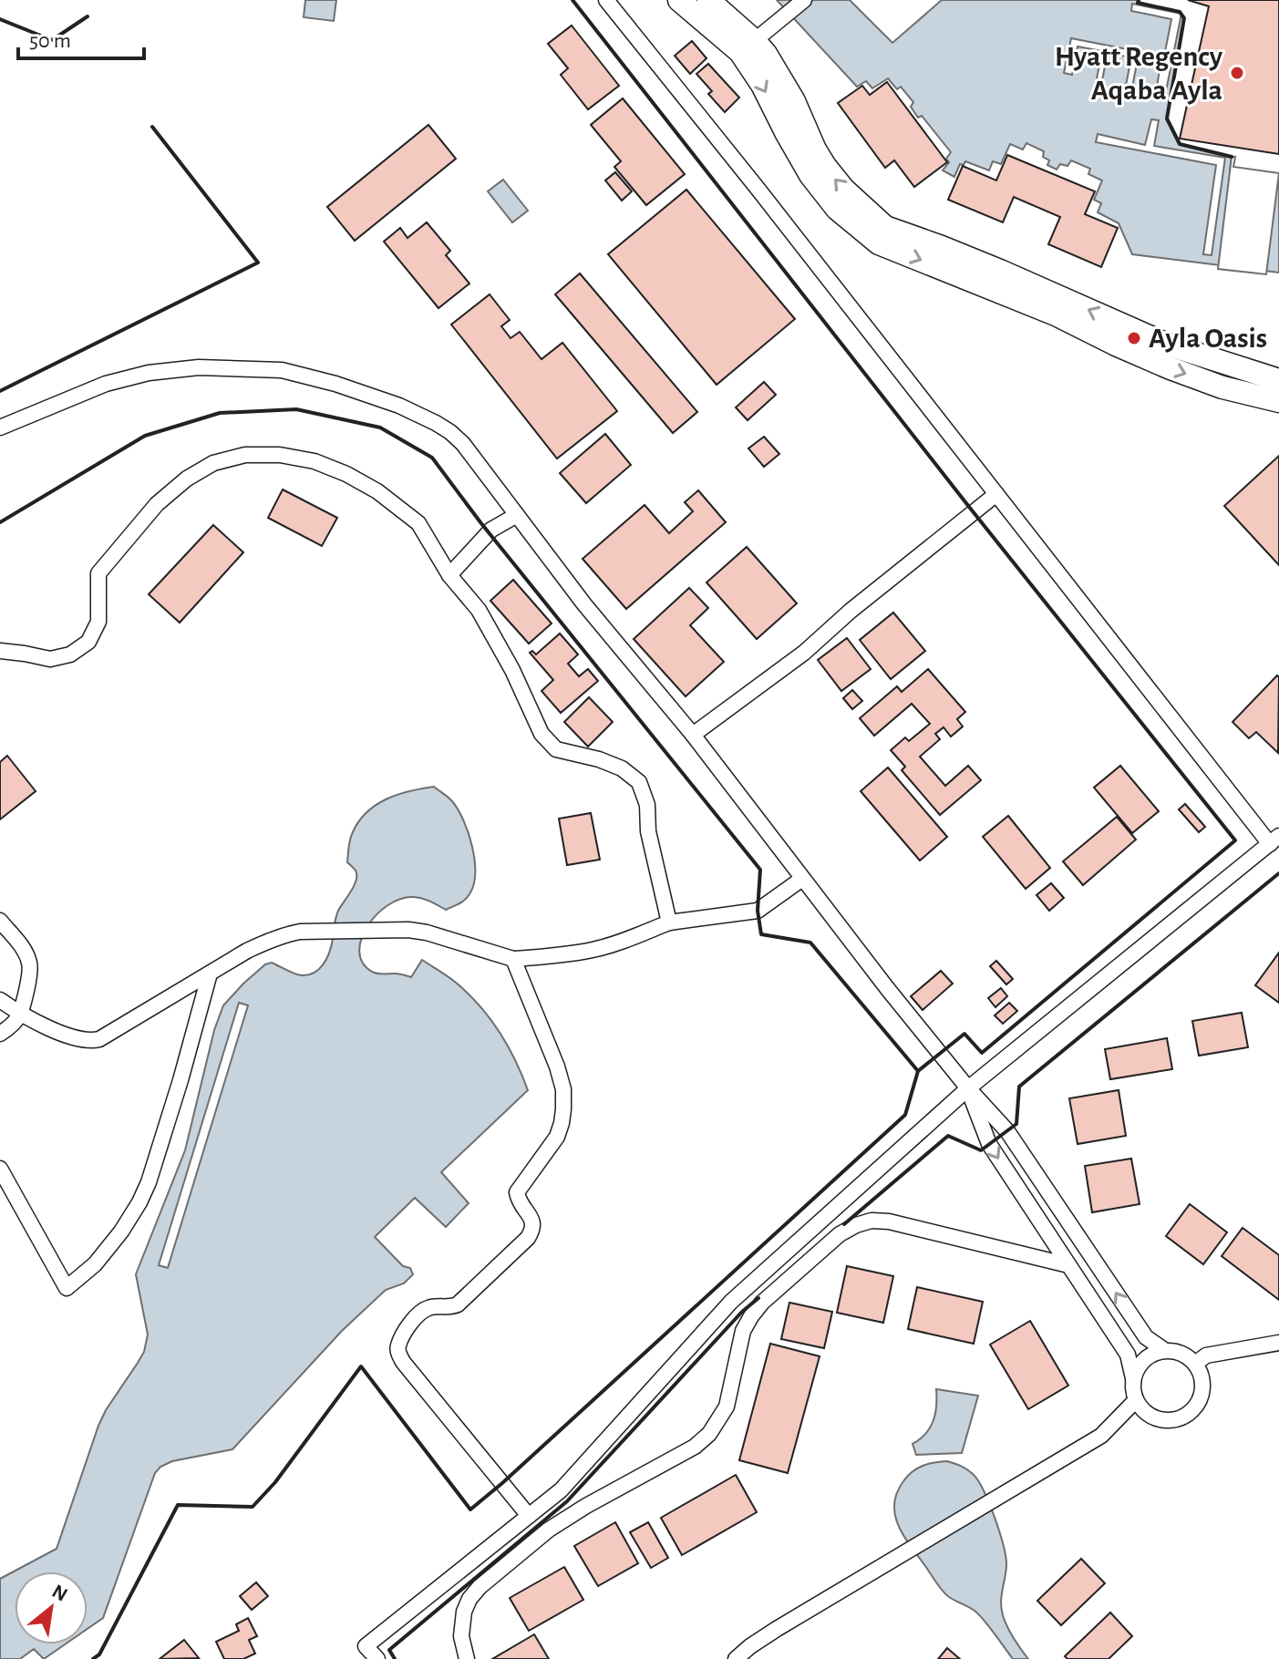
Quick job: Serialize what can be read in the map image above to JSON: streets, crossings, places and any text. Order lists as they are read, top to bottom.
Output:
{
  "places": ["Hyatt Regency Aqaba Ayla", "Ayla Oasis"],
  "scale_bar": "50 m",
  "north": "top right"
}
